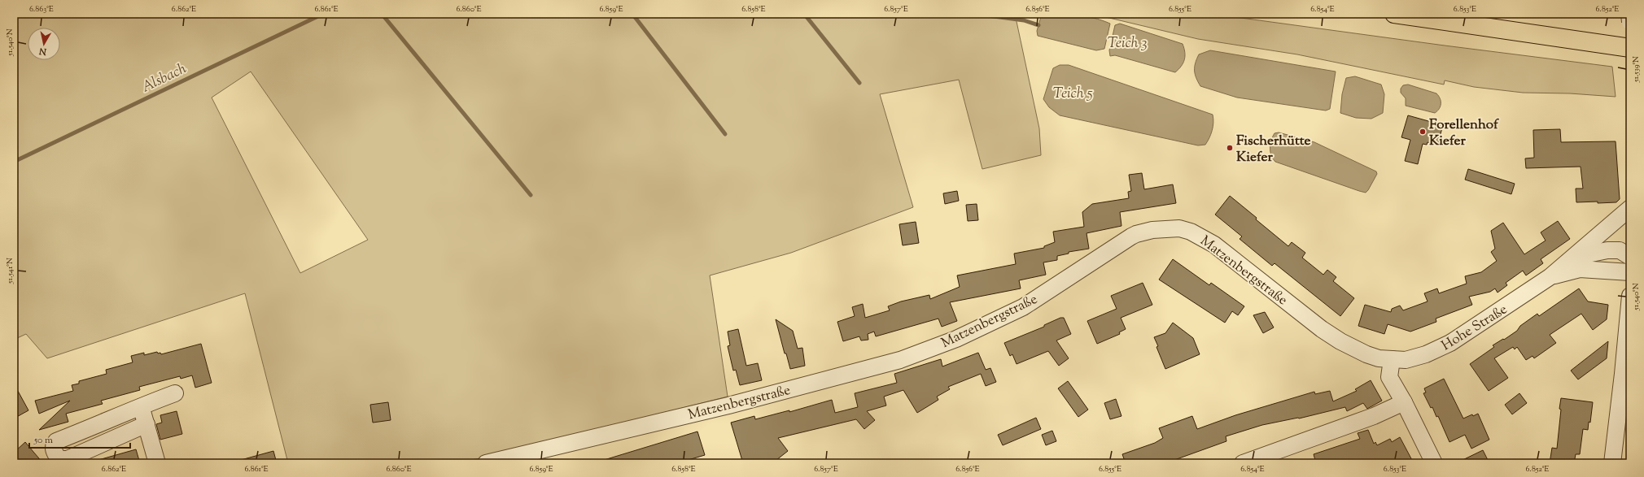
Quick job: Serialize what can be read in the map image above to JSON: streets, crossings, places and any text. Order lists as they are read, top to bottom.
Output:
{
  "streets": {
    "street": ["Matzenbergstraße", "Hohe Straße"]
  },
  "crossings": [
    ["Matzenbergstraße", "Hohe Straße"]
  ],
  "water": ["Teich 3", "Alsbach", "Teich 5"],
  "places": ["Forellenhof Kiefer", "Fischerhütte Kiefer"],
  "scale_bar": "50 m",
  "north": "bottom",
  "coordinates": [
    "6.863°E",
    "6.862°E",
    "6.861°E",
    "6.860°E",
    "6.859°E",
    "6.858°E",
    "6.857°E",
    "6.856°E",
    "6.855°E",
    "6.854°E",
    "6.853°E",
    "6.852°E",
    "51.540°N",
    "51.539°N",
    "51.541°N"
  ]
}
